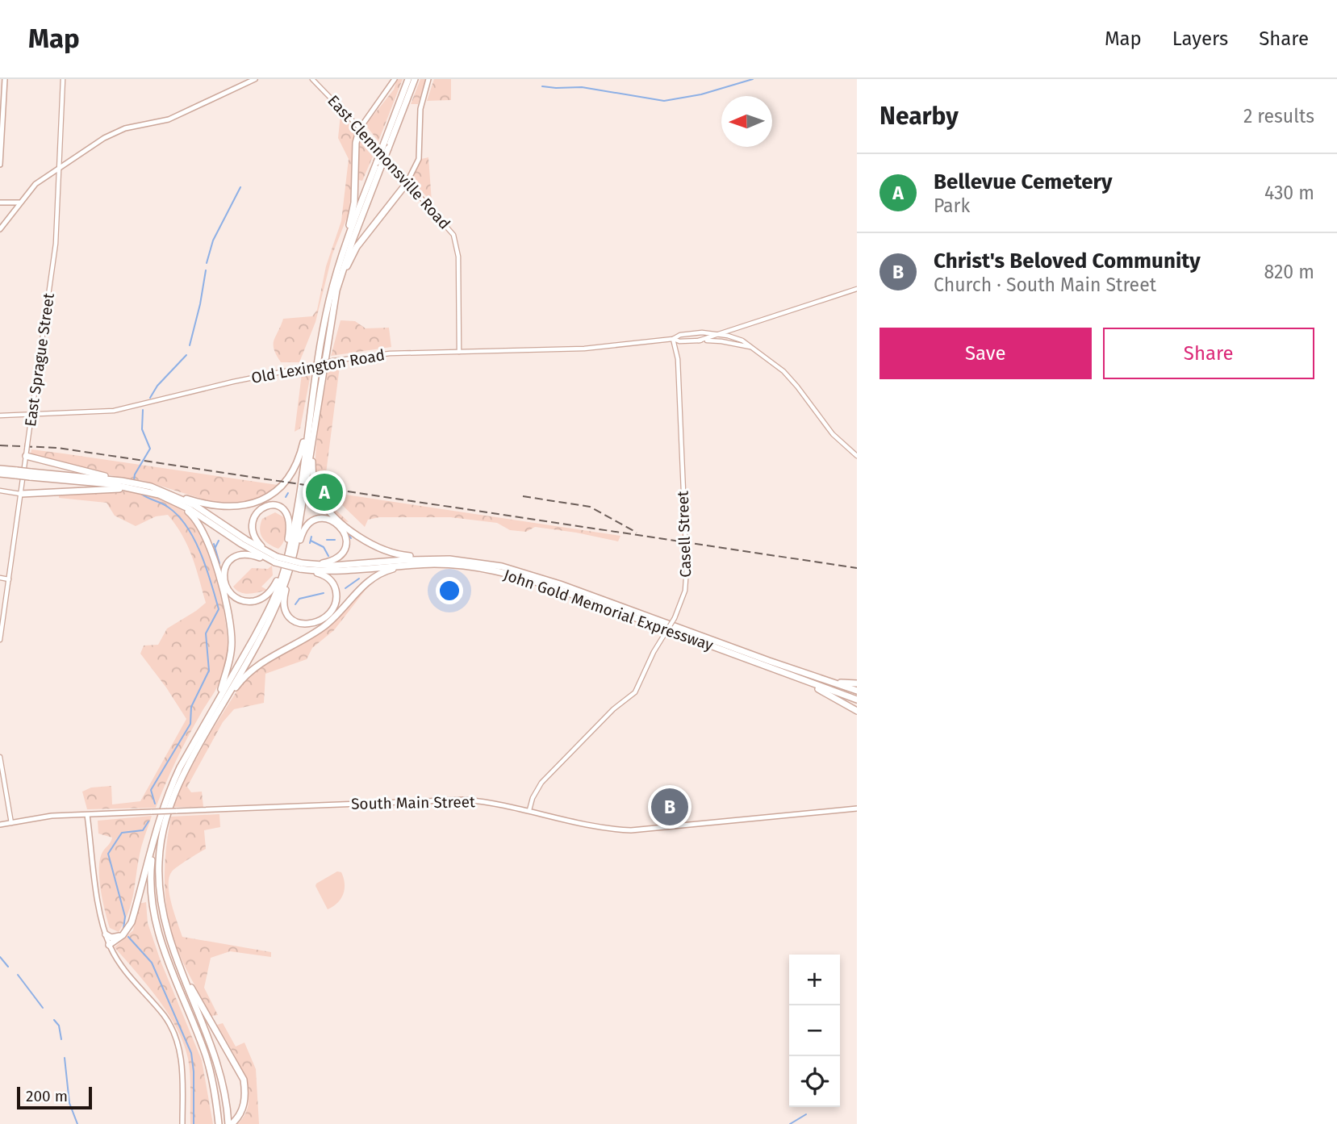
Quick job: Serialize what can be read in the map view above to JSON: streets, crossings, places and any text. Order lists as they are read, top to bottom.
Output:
{
  "streets": {
    "highway": ["John Gold Memorial Expressway"],
    "main road": [
      "East Clemmonsville Road",
      "East Sprague Street",
      "Old Lexington Road",
      "Casell Street",
      "South Main Street"
    ]
  },
  "crossings": [
    ["East Clemmonsville Road", "Old Lexington Road"],
    ["East Sprague Street", "Old Lexington Road"],
    ["Old Lexington Road", "Casell Street"],
    ["Casell Street", "South Main Street"]
  ],
  "scale_bar": "200 m",
  "north": "left",
  "page": {
    "header": "Map",
    "nav": ["Map", "Layers", "Share"],
    "heading": ["Nearby", "2 results"],
    "list": [
      {
        "mark": "A",
        "name": "Bellevue Cemetery",
        "note": "Park",
        "value": "430 m"
      },
      {
        "mark": "B",
        "name": "Christ's Beloved Community",
        "note": "Church · South Main Street",
        "value": "820 m"
      }
    ],
    "buttons": ["Save", "Share"],
    "pins": ["A", "B"],
    "map_buttons": ["+", "−"],
    "scale": "200 m"
  }
}
